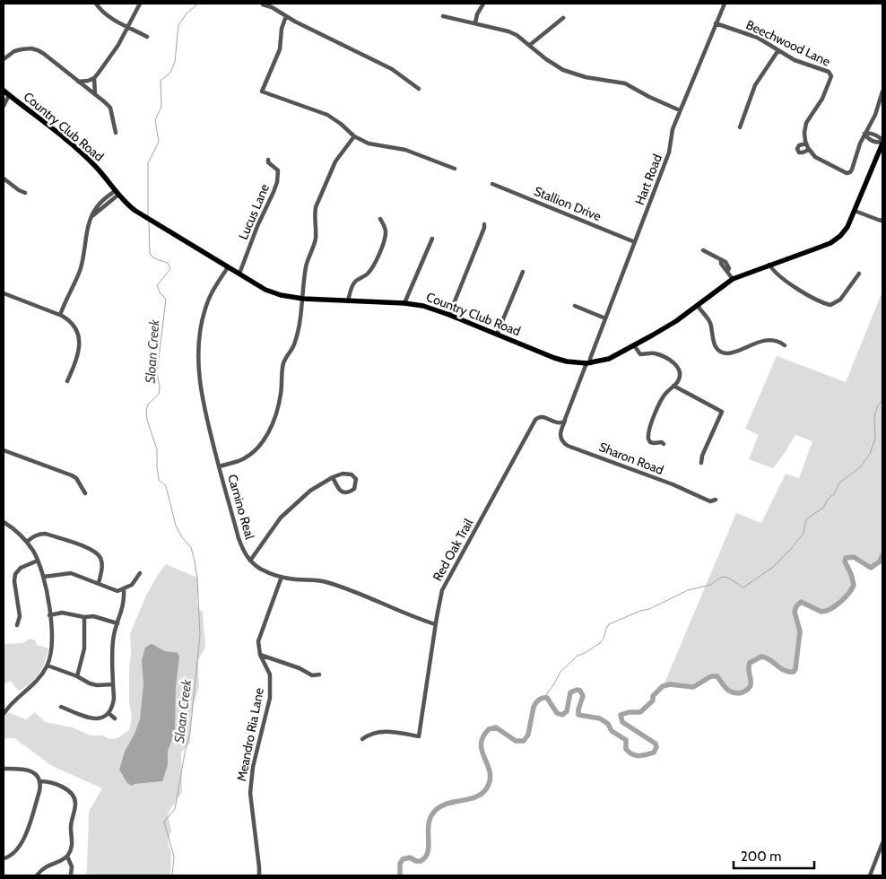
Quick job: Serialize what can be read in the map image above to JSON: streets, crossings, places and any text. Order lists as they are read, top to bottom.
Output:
{
  "streets": {
    "main road": ["Country Club Road"],
    "street": [
      "Beechwood Lane",
      "Hart Road",
      "Stallion Drive",
      "Lucus Lane",
      "Sharon Road",
      "Camino Real",
      "Red Oak Trail",
      "Meandro Ria Lane"
    ]
  },
  "crossings": [
    ["Beechwood Lane", "Hart Road"],
    ["Country Club Road", "Hart Road"],
    ["Country Club Road", "Lucus Lane"],
    ["Country Club Road", "Camino Real"],
    ["Hart Road", "Stallion Drive"],
    ["Sharon Road", "Red Oak Trail"]
  ],
  "water": ["Sloan Creek"],
  "scale_bar": "200 m"
}
